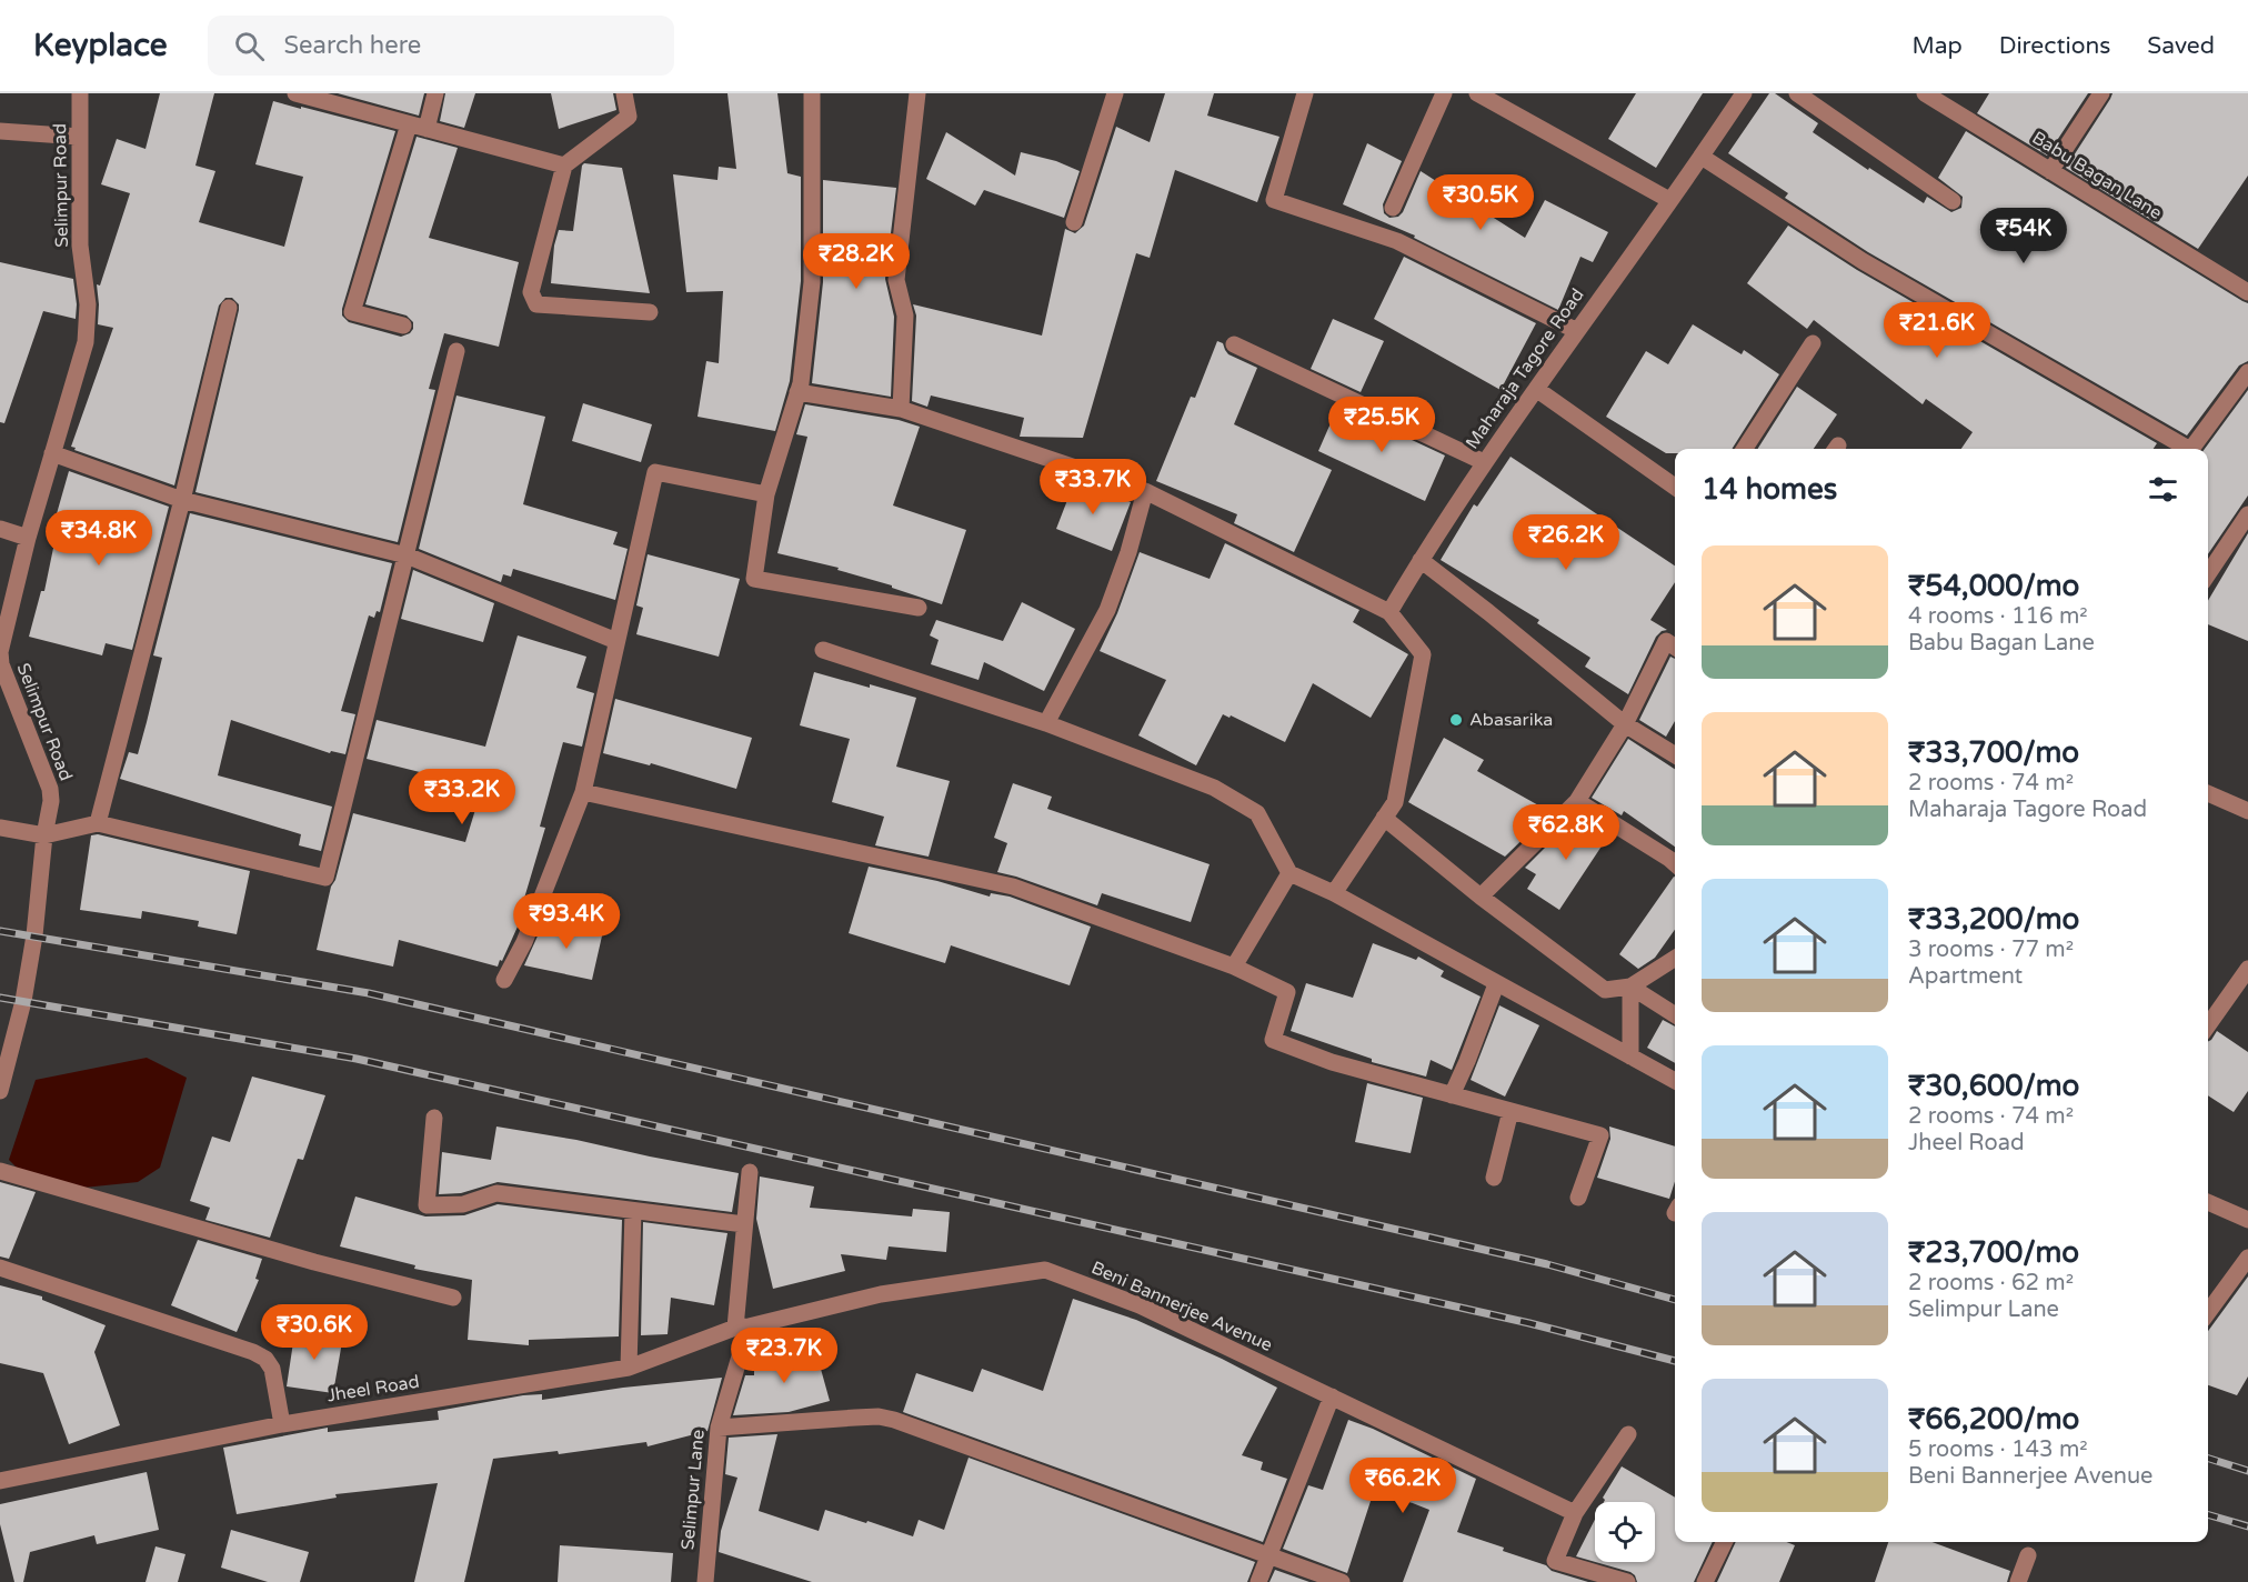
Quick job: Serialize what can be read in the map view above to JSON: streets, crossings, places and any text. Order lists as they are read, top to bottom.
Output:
{
  "streets": {
    "street": [
      "Babu Bagan Lane",
      "Selimpur Road",
      "Maharaja Tagore Road",
      "Beni Bannerjee Avenue",
      "Jheel Road",
      "Selimpur Lane"
    ]
  },
  "crossings": [
    ["Beni Bannerjee Avenue", "Jheel Road"],
    ["Beni Bannerjee Avenue", "Selimpur Lane"],
    ["Jheel Road", "Selimpur Lane"]
  ],
  "places": ["Abasarika"],
  "page": {
    "header": "Keyplace",
    "search": "Search here",
    "nav": ["Map", "Directions", "Saved"],
    "price": [
      "₹30.5K",
      "₹54K",
      "₹28.2K",
      "₹21.6K",
      "₹25.5K",
      "₹33.7K",
      "₹34.8K",
      "₹26.2K",
      "₹33.2K",
      "₹62.8K",
      "₹93.4K",
      "₹30.6K",
      "₹23.7K",
      "₹66.2K"
    ],
    "heading": "14 homes",
    "list": [
      {
        "name": "₹54,000/mo",
        "note": "4 rooms · 116 m² · Babu Bagan Lane"
      },
      {
        "name": "₹33,700/mo",
        "note": "2 rooms · 74 m² · Maharaja Tagore Road"
      },
      {
        "name": "₹33,200/mo",
        "note": "3 rooms · 77 m² · Apartment"
      },
      {
        "name": "₹30,600/mo",
        "note": "2 rooms · 74 m² · Jheel Road"
      },
      {
        "name": "₹23,700/mo",
        "note": "2 rooms · 62 m² · Selimpur Lane"
      },
      {
        "name": "₹66,200/mo",
        "note": "5 rooms · 143 m² · Beni Bannerjee Avenue"
      }
    ]
  }
}
